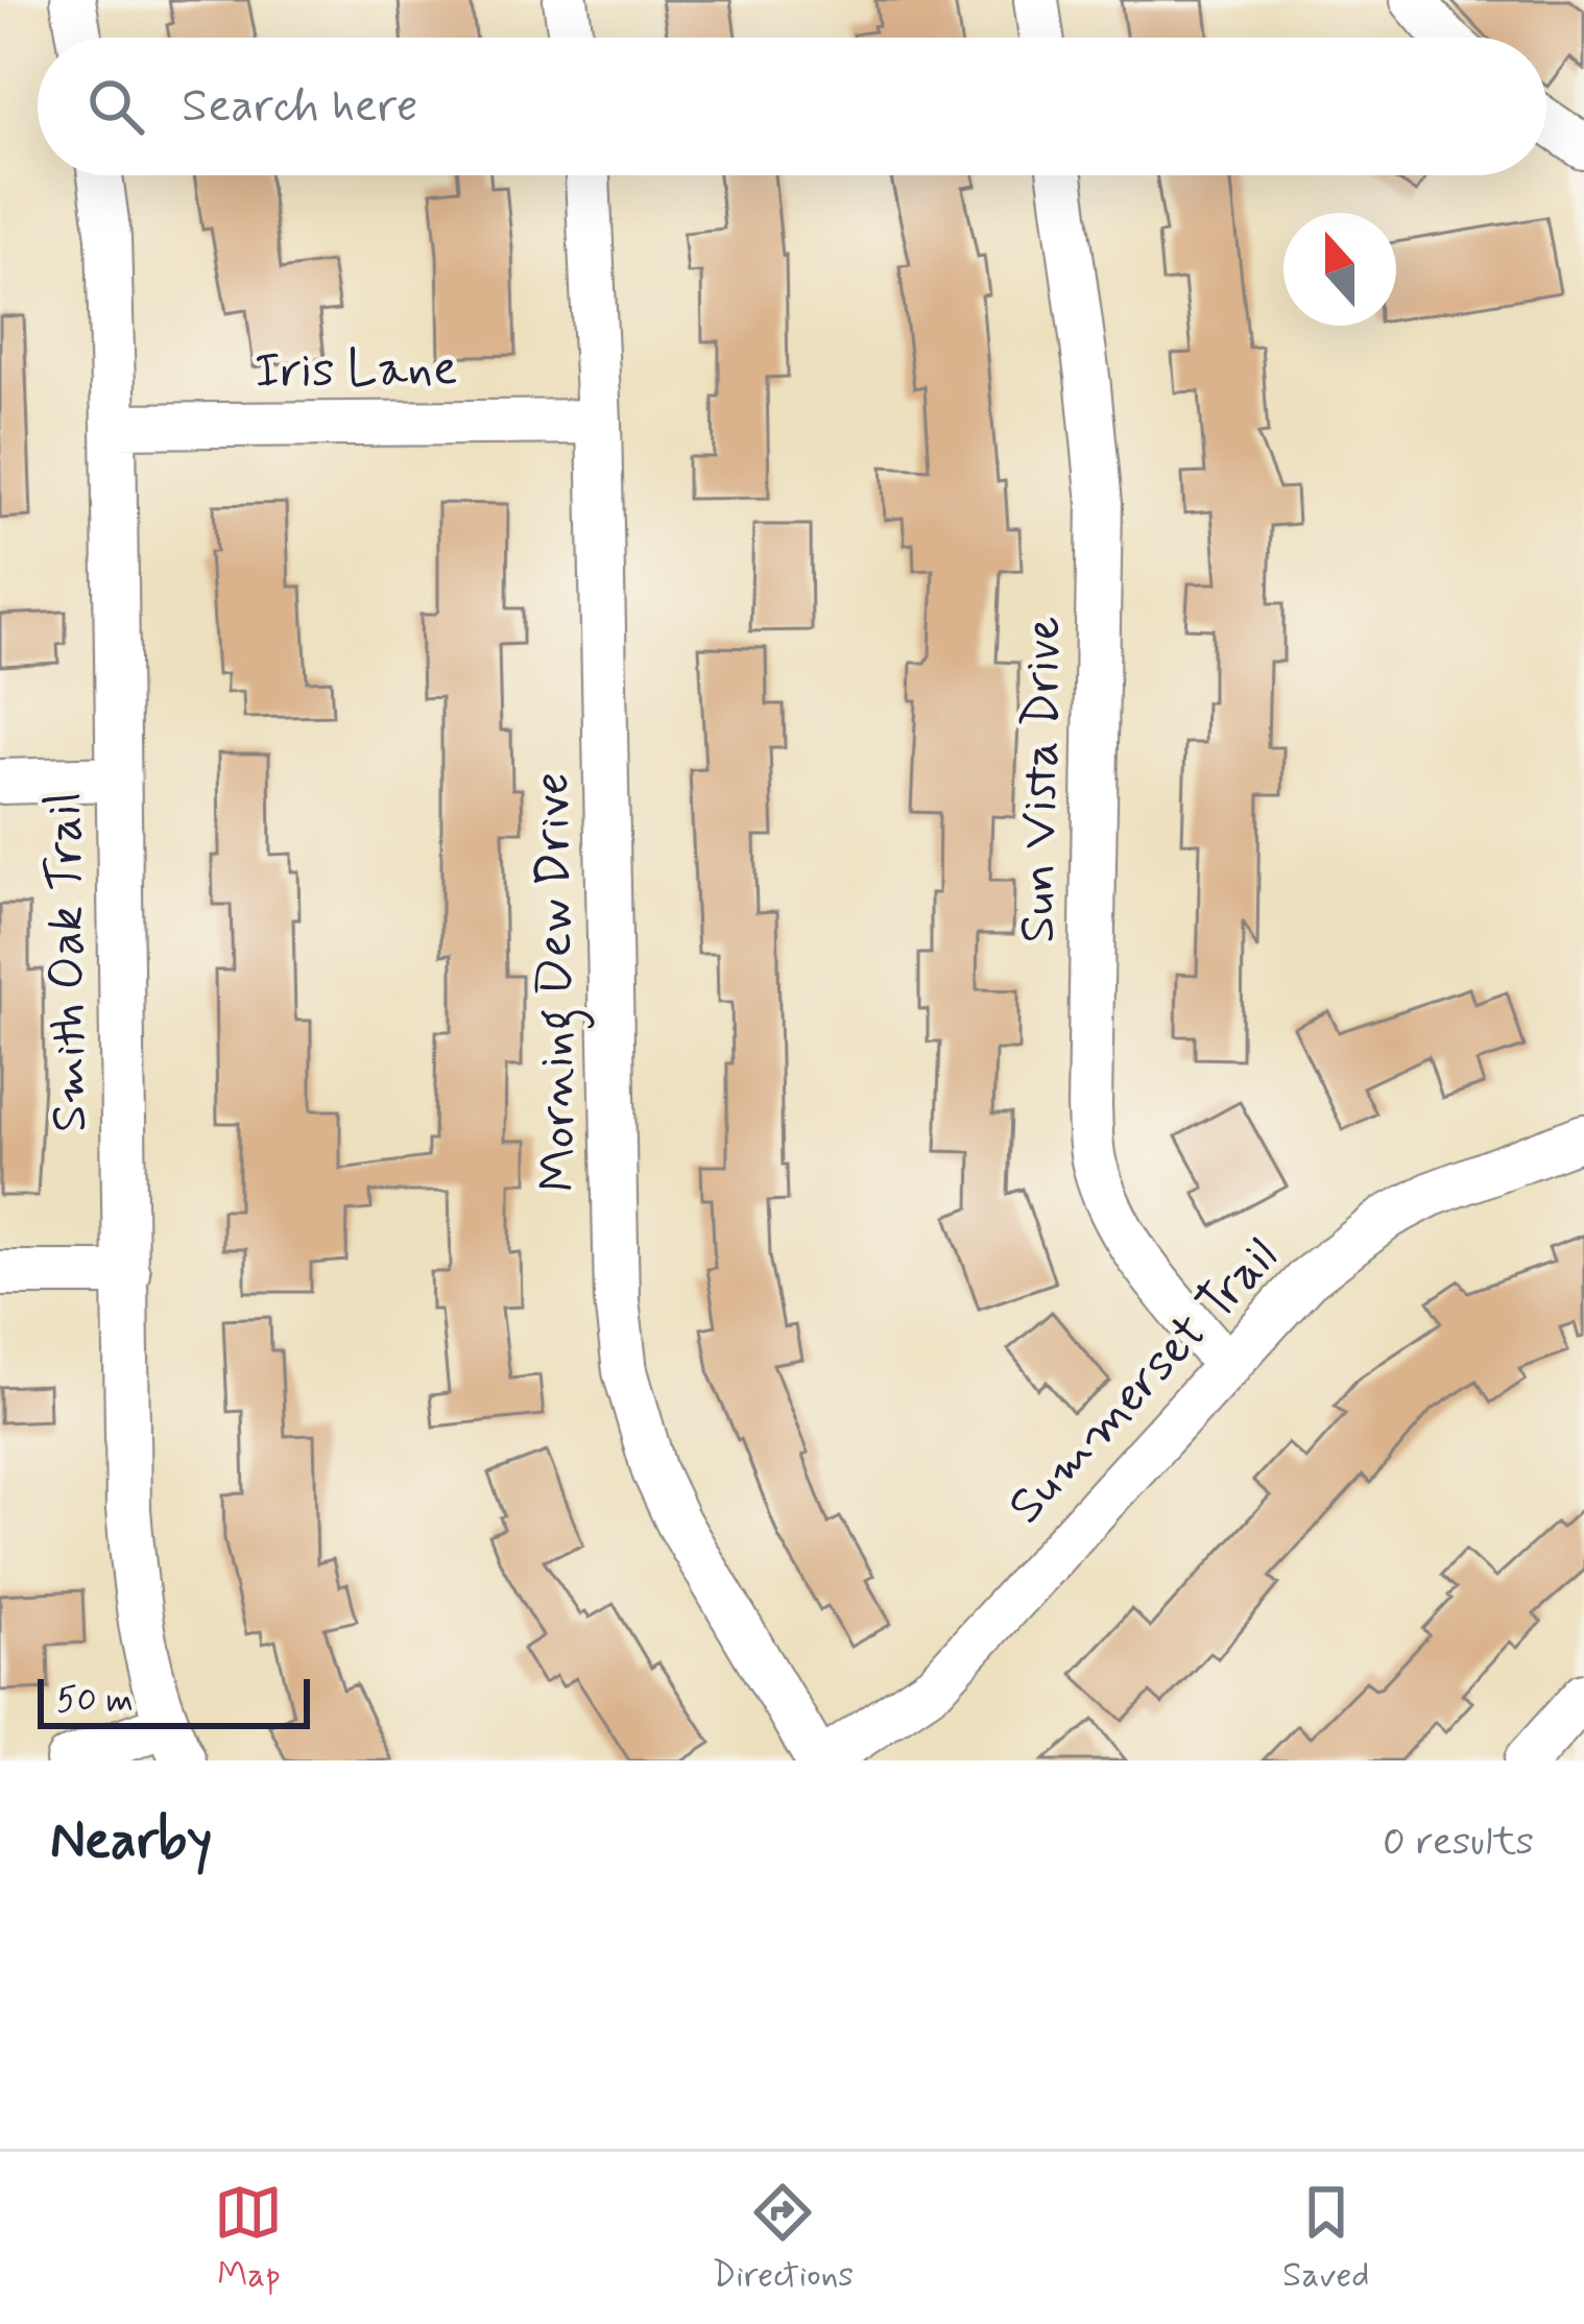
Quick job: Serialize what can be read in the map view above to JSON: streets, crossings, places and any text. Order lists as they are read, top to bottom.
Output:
{
  "streets": {
    "street": [
      "Iris Lane",
      "Sun Vista Drive",
      "Smith Oak Trail",
      "Morning Dew Drive",
      "Summerset Trail"
    ]
  },
  "crossings": [
    ["Iris Lane", "Smith Oak Trail"],
    ["Iris Lane", "Morning Dew Drive"],
    ["Sun Vista Drive", "Summerset Trail"],
    ["Morning Dew Drive", "Summerset Trail"]
  ],
  "scale_bar": "50 m",
  "north": "top",
  "page": {
    "search": "Search here",
    "scale": "50 m",
    "heading": ["Nearby", "0 results"],
    "nav": ["Map", "Directions", "Saved"]
  }
}
